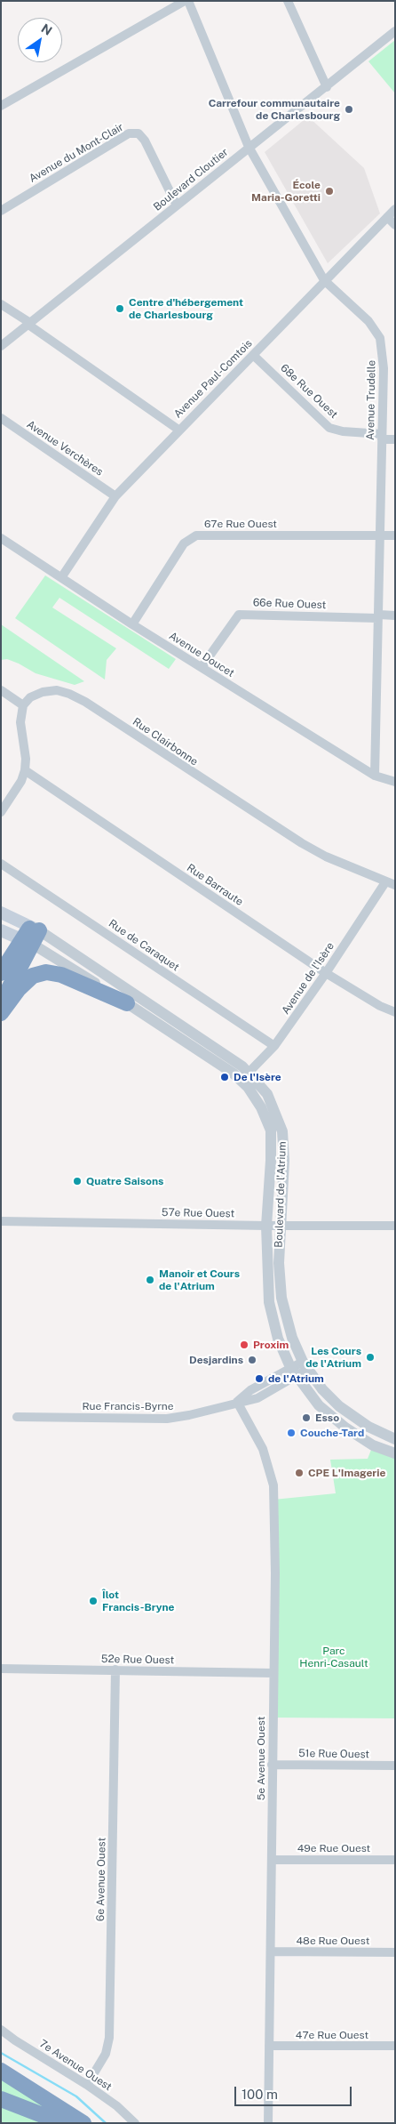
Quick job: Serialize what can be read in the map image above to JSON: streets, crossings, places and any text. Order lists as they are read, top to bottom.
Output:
{
  "streets": {
    "main road": ["Boulevard de l'Atrium"],
    "street": [
      "Avenue du Mont-Clair",
      "Boulevard Cloutier",
      "Avenue Paul-Comtois",
      "68e Rue Ouest",
      "Avenue Trudelle",
      "Avenue Verchères",
      "67e Rue Ouest",
      "66e Rue Ouest",
      "Avenue Doucet",
      "Rue Clairbonne",
      "Rue Barraute",
      "Rue de Caraquet",
      "Avenue de l'Isère",
      "57e Rue Ouest",
      "Rue Francis-Byrne",
      "52e Rue Ouest",
      "51e Rue Ouest",
      "5e Avenue Ouest",
      "49e Rue Ouest",
      "6e Avenue Ouest",
      "48e Rue Ouest",
      "47e Rue Ouest",
      "7e Avenue Ouest"
    ]
  },
  "crossings": [
    ["Avenue du Mont-Clair", "Boulevard Cloutier"],
    ["Boulevard Cloutier", "Avenue Trudelle"],
    ["Avenue Paul-Comtois", "68e Rue Ouest"],
    ["Avenue Paul-Comtois", "Avenue Trudelle"],
    ["Avenue Paul-Comtois", "Avenue Verchères"],
    ["Avenue Paul-Comtois", "Avenue Doucet"],
    ["68e Rue Ouest", "Avenue Trudelle"],
    ["Avenue Trudelle", "67e Rue Ouest"],
    ["Avenue Trudelle", "66e Rue Ouest"],
    ["Avenue Trudelle", "Avenue Doucet"],
    ["67e Rue Ouest", "Avenue Doucet"],
    ["66e Rue Ouest", "Avenue Doucet"],
    ["Rue Clairbonne", "Avenue de l'Isère"],
    ["Rue Barraute", "Avenue de l'Isère"],
    ["Rue de Caraquet", "Avenue de l'Isère"],
    ["Avenue de l'Isère", "Boulevard de l'Atrium"],
    ["Boulevard de l'Atrium", "57e Rue Ouest"],
    ["Boulevard de l'Atrium", "Rue Francis-Byrne"],
    ["Rue Francis-Byrne", "5e Avenue Ouest"],
    ["52e Rue Ouest", "5e Avenue Ouest"],
    ["52e Rue Ouest", "6e Avenue Ouest"],
    ["51e Rue Ouest", "5e Avenue Ouest"],
    ["5e Avenue Ouest", "49e Rue Ouest"],
    ["5e Avenue Ouest", "48e Rue Ouest"],
    ["5e Avenue Ouest", "47e Rue Ouest"],
    ["6e Avenue Ouest", "7e Avenue Ouest"]
  ],
  "parks": ["Parc Henri-Casault"],
  "places": [
    "Carrefour communautaire de Charlesbourg",
    "École Maria-Goretti",
    "Centre d'hébergement de Charlesbourg",
    "De l'Isère",
    "Quatre Saisons",
    "Manoir et Cours de l'Atrium",
    "Proxim",
    "Les Cours de l'Atrium",
    "Desjardins",
    "de l'Atrium",
    "Esso",
    "Couche-Tard",
    "CPE L'Imagerie",
    "Îlot Francis-Bryne"
  ],
  "scale_bar": "100 m",
  "north": "top right"
}
